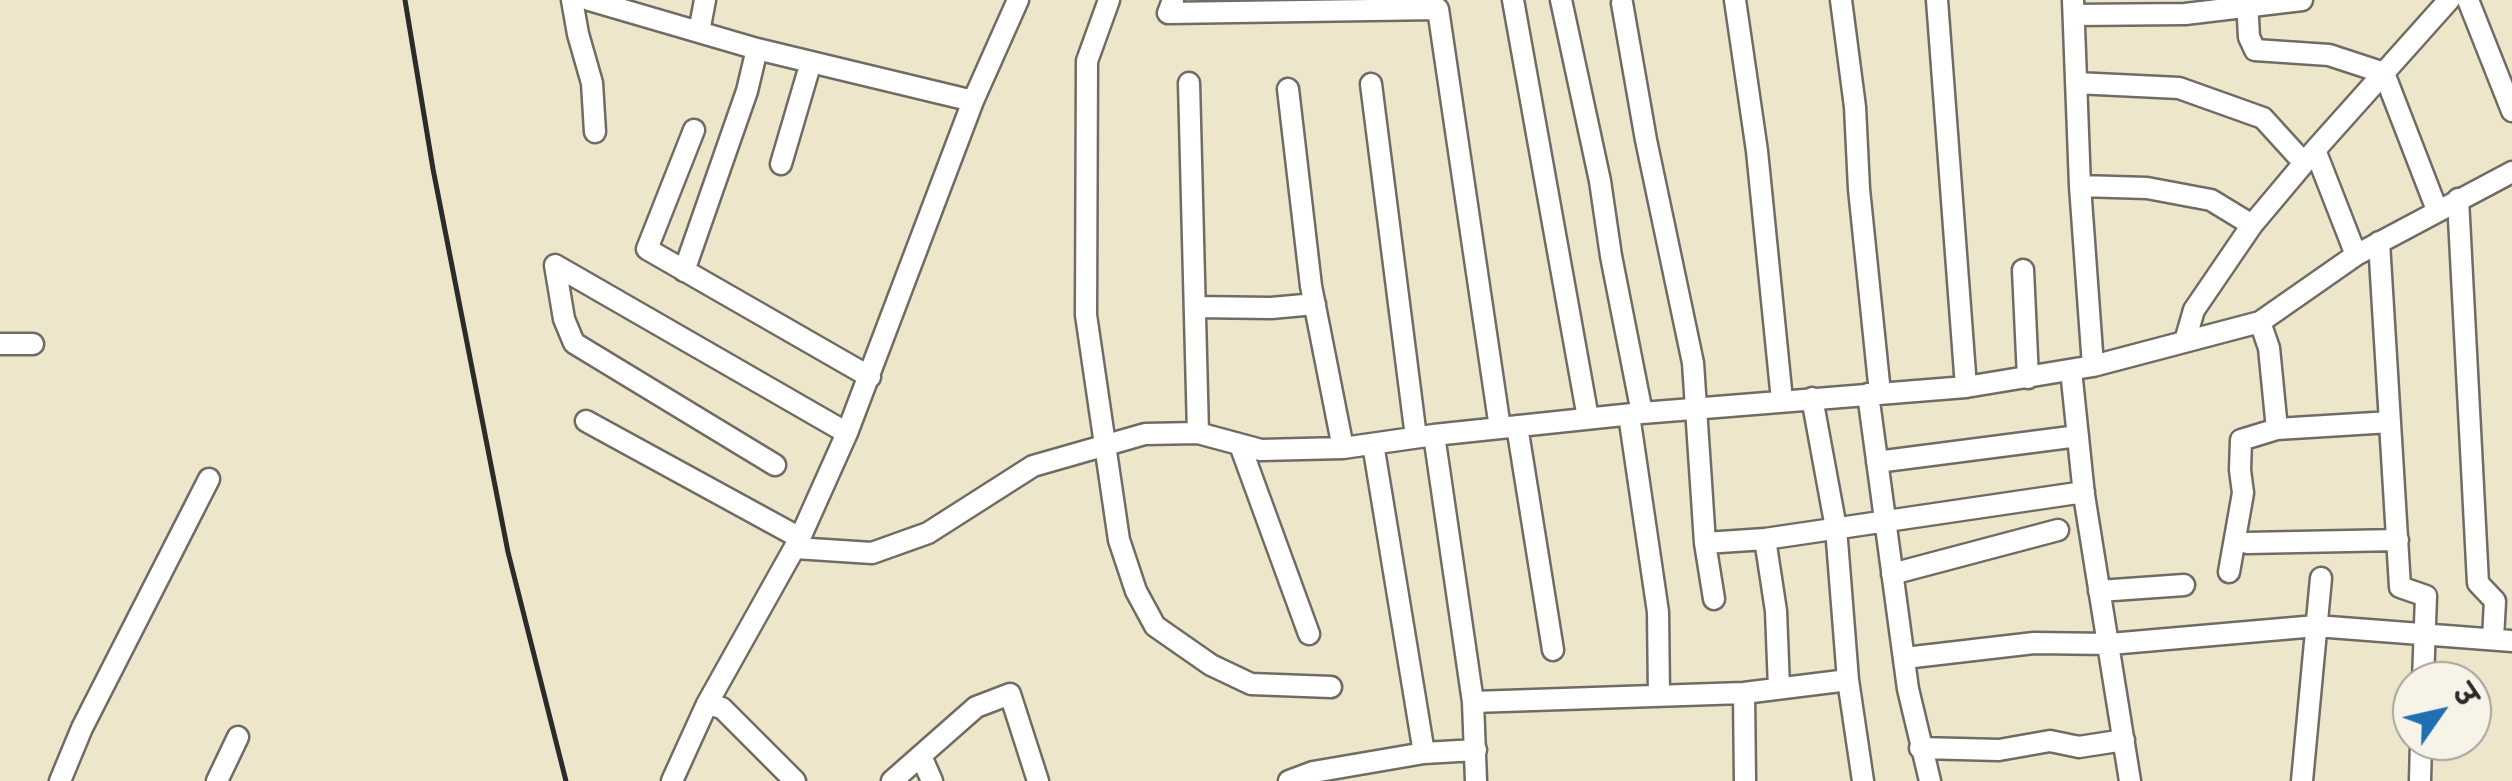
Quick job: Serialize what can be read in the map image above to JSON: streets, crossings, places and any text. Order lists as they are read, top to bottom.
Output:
{
  "north": "top right"
}
